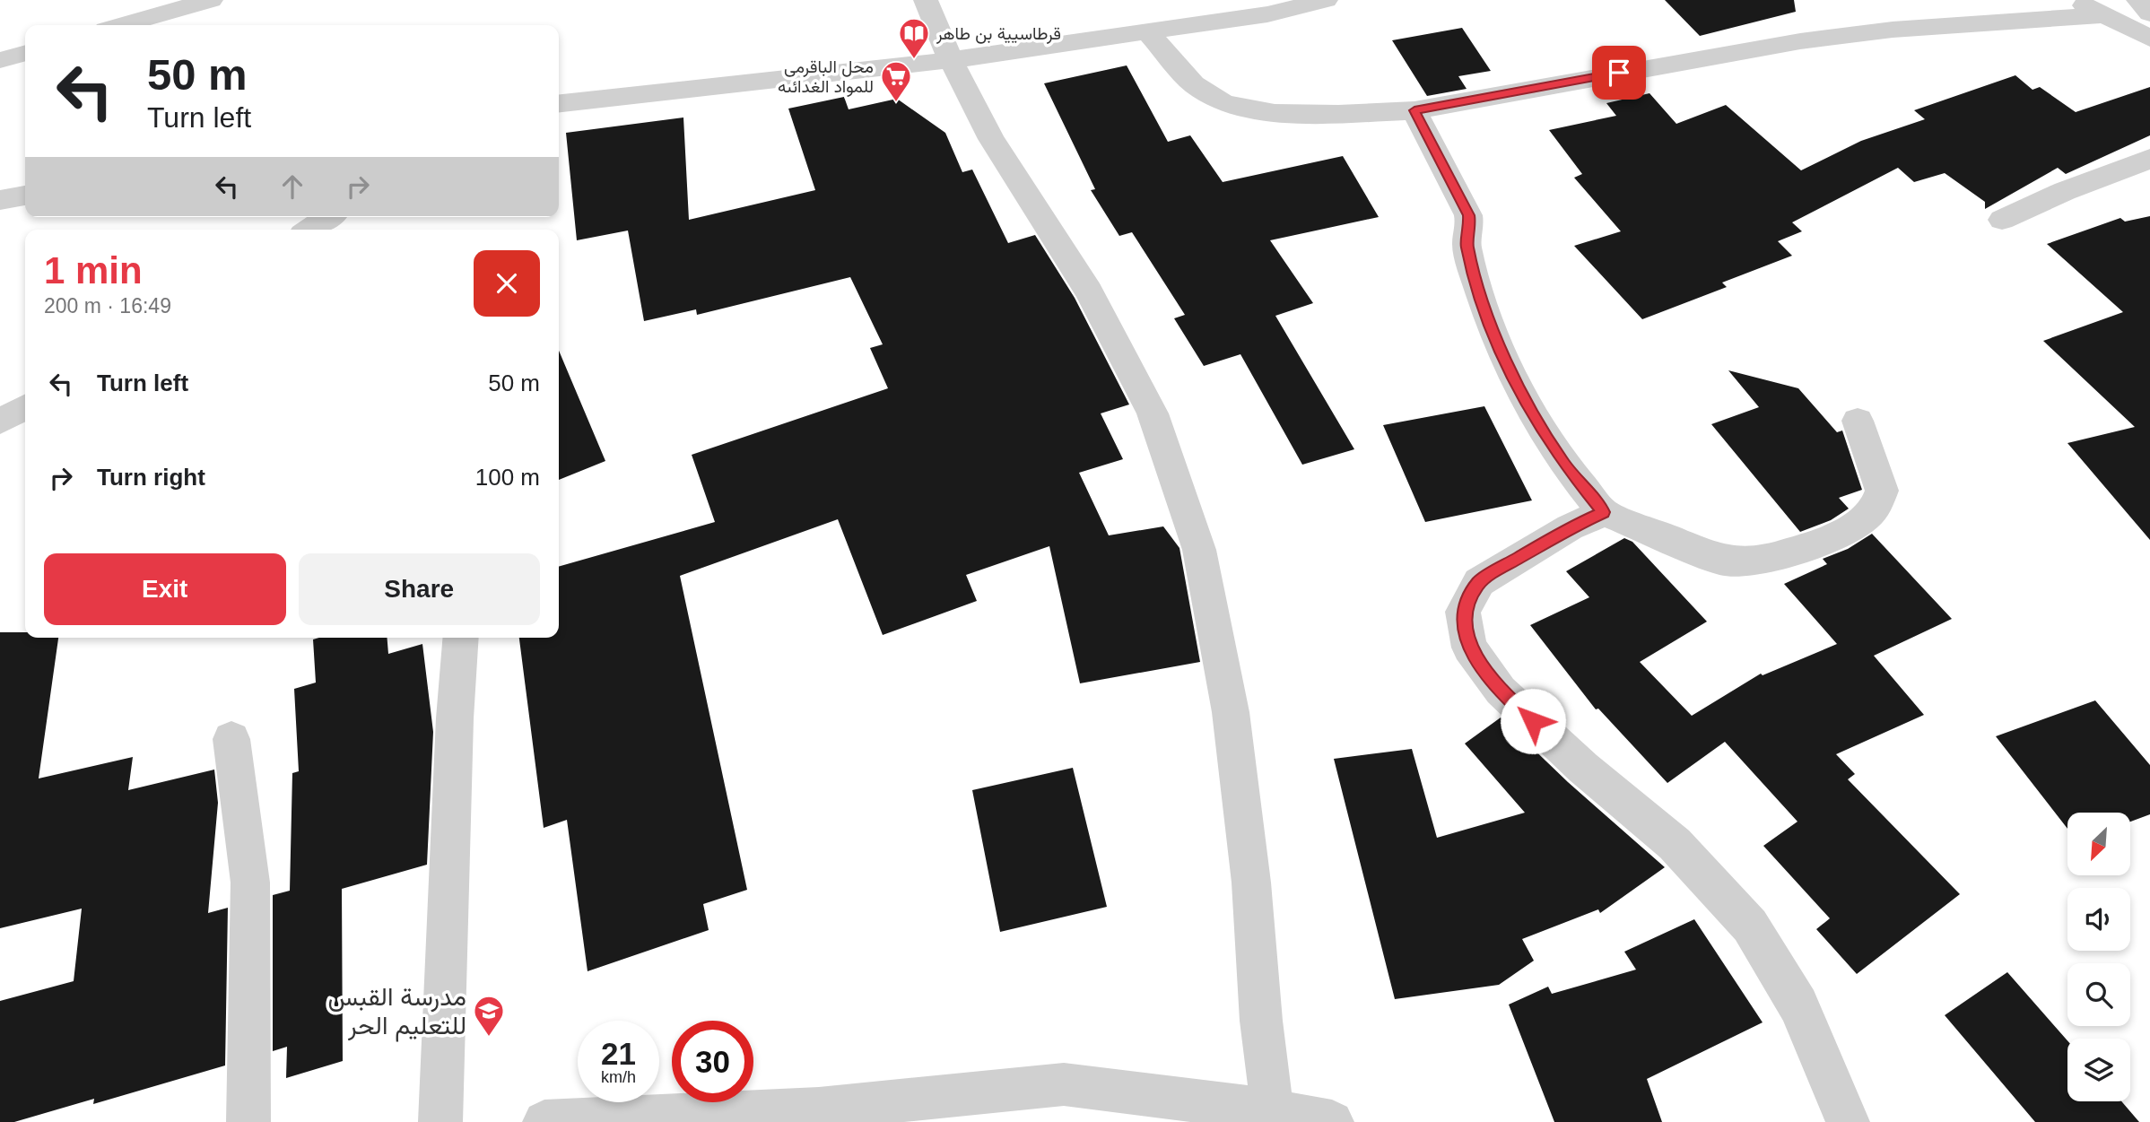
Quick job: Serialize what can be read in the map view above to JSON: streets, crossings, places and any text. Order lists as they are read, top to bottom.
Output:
{
  "places": {
    "library": ["قرطاسيية بن طاهر"],
    "supermarket": ["محل الباقرمى للمواد الغدائىه"],
    "school or university": ["مدرسة القبس للتعليم الحر"]
  },
  "north": "bottom left",
  "page": {
    "turn": ["50 m", "Turn left"],
    "heading": ["1 min", "200 m · 16:49"],
    "list": [
      {
        "name": "Turn left",
        "value": "50 m"
      },
      {
        "name": "Turn right",
        "value": "100 m"
      }
    ],
    "buttons": ["Exit", "Share"],
    "speed": "21 km/h",
    "limit": "30"
  }
}
